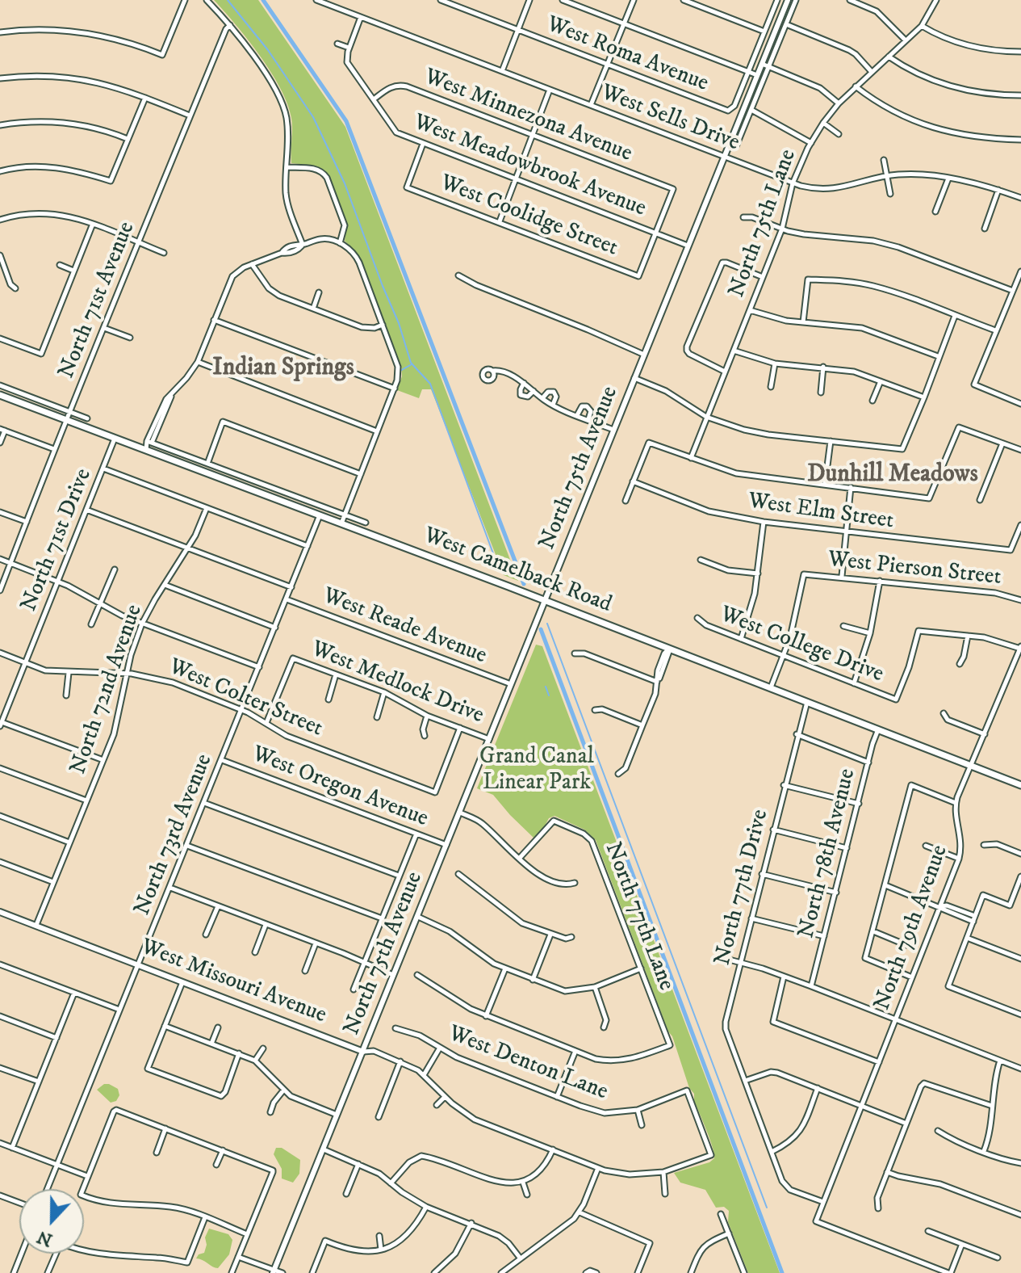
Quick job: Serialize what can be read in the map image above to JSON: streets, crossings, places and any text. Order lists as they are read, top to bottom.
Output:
{
  "streets": {
    "main road": ["North 75th Avenue", "West Camelback Road", "West Missouri Avenue"],
    "street": [
      "West Roma Avenue",
      "West Minnezona Avenue",
      "West Sells Drive",
      "West Meadowbrook Avenue",
      "West Coolidge Street",
      "North 75th Lane",
      "North 71st Avenue",
      "West Elm Street",
      "North 71st Drive",
      "West Pierson Street",
      "West Reade Avenue",
      "West College Drive",
      "West Medlock Drive",
      "North 72nd Avenue",
      "West Colter Street",
      "West Oregon Avenue",
      "North 73rd Avenue",
      "North 78th Avenue",
      "North 77th Drive",
      "North 77th Lane",
      "North 79th Avenue",
      "West Denton Lane"
    ]
  },
  "crossings": [
    ["West Minnezona Avenue", "West Meadowbrook Avenue"],
    ["West Minnezona Avenue", "West Coolidge Street"],
    ["West Sells Drive", "North 75th Lane"],
    ["West Sells Drive", "North 75th Avenue"],
    ["West Meadowbrook Avenue", "West Coolidge Street"],
    ["West Meadowbrook Avenue", "North 75th Avenue"],
    ["North 71st Avenue", "West Camelback Road"],
    ["North 75th Avenue", "West Camelback Road"],
    ["North 75th Avenue", "West Reade Avenue"],
    ["North 75th Avenue", "West Medlock Drive"],
    ["North 75th Avenue", "West Oregon Avenue"],
    ["North 75th Avenue", "West Missouri Avenue"],
    ["North 71st Drive", "West Camelback Road"],
    ["North 71st Drive", "West Reade Avenue"],
    ["North 71st Drive", "West Colter Street"],
    ["West Pierson Street", "West College Drive"],
    ["West Camelback Road", "North 73rd Avenue"],
    ["West Camelback Road", "North 78th Avenue"],
    ["West Camelback Road", "North 77th Drive"],
    ["West Camelback Road", "North 79th Avenue"],
    ["West Reade Avenue", "North 72nd Avenue"],
    ["West Reade Avenue", "North 73rd Avenue"],
    ["West Medlock Drive", "West Colter Street"],
    ["North 72nd Avenue", "West Colter Street"],
    ["North 72nd Avenue", "West Missouri Avenue"],
    ["West Colter Street", "North 73rd Avenue"],
    ["West Oregon Avenue", "North 73rd Avenue"],
    ["North 73rd Avenue", "West Missouri Avenue"],
    ["North 77th Drive", "North 79th Avenue"],
    ["West Missouri Avenue", "West Denton Lane"]
  ],
  "districts": ["Indian Springs", "Dunhill Meadows"],
  "parks": ["Grand Canal Linear Park"],
  "north": "bottom"
}
